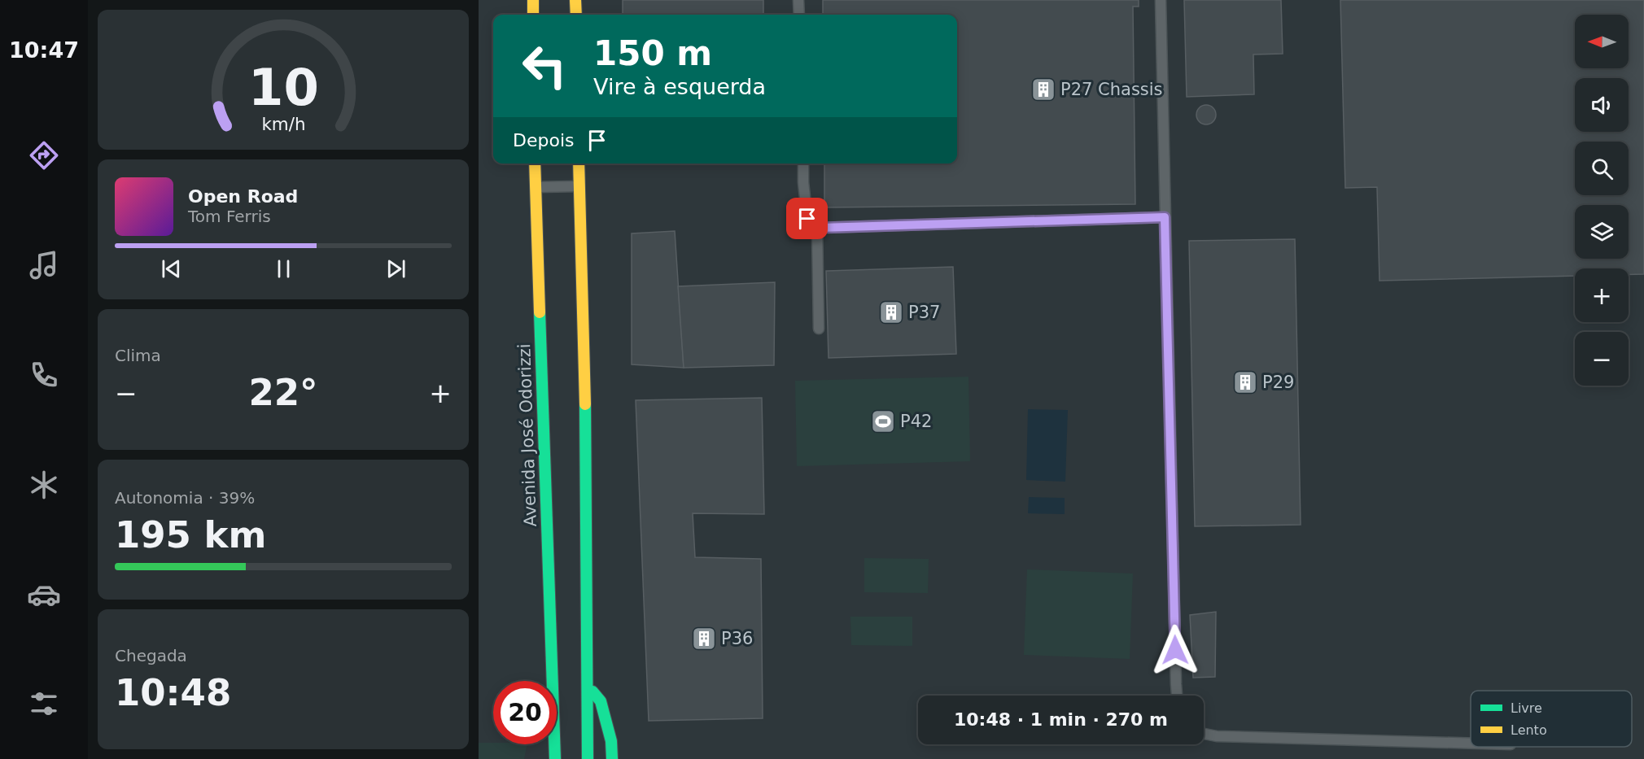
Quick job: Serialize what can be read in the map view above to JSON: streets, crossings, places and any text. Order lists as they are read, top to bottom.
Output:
{
  "streets": {
    "main road": ["Avenida José Odorizzi"]
  },
  "places": {
    "building": [
      "P27 Chassis",
      "P37",
      "P29",
      "P36"
    ],
    "sports": ["P42"]
  },
  "legend": ["Livre", "Lento"],
  "north": "left",
  "page": {
    "tabs": "10:47",
    "map_buttons": ["+", "−"],
    "turn": ["150 m", "Vire à esquerda"],
    "then": "Depois",
    "song": ["Open Road", "Tom Ferris"],
    "tile": [
      "Clima",
      ["Autonomia · 39%", "195 km"],
      ["Chegada", "10:48"]
    ],
    "heat": ["−", "22°", "+"],
    "limit": "20",
    "trip": "10:48 · 1 min · 270 m",
    "gauge": ["10", "km/h"]
  }
}
